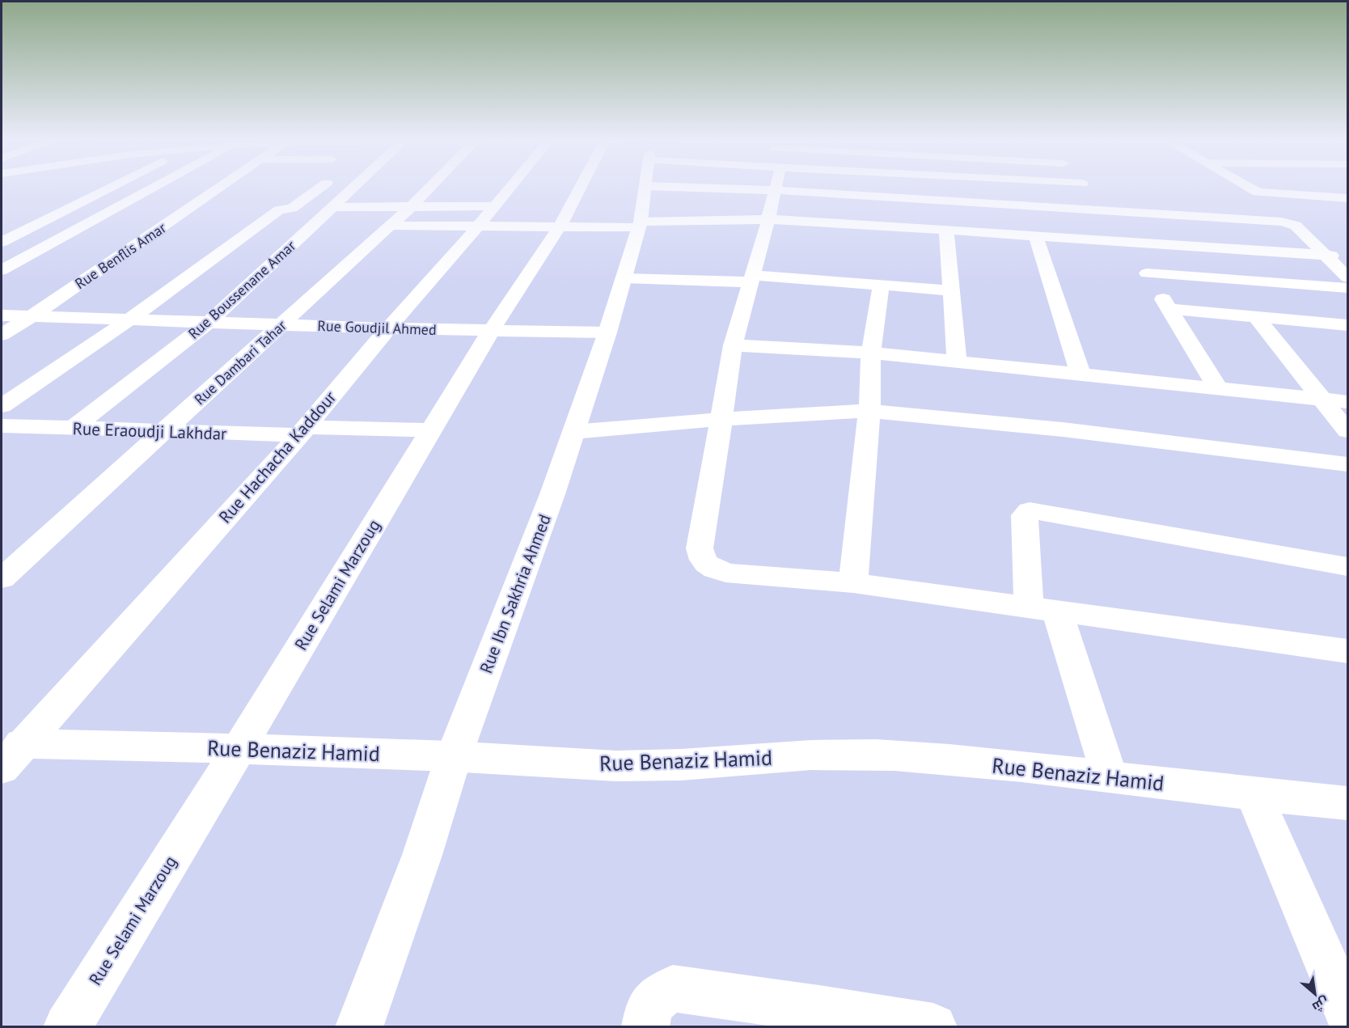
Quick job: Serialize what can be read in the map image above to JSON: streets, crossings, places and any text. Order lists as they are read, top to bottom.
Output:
{
  "streets": {
    "street": [
      "Rue Benflis Amar",
      "Rue Boussenane Amar",
      "Rue Goudjil Ahmed",
      "Rue Dambari Tahar",
      "Rue Eraoudji Lakhdar",
      "Rue Hachacha Kaddour",
      "Rue Selami Marzoug",
      "Rue Ibn Sakhria Ahmed",
      "Rue Benaziz Hamid"
    ]
  },
  "crossings": [
    ["Rue Benflis Amar", "Rue Goudjil Ahmed"],
    ["Rue Boussenane Amar", "Rue Goudjil Ahmed"],
    ["Rue Boussenane Amar", "Rue Eraoudji Lakhdar"],
    ["Rue Goudjil Ahmed", "Rue Dambari Tahar"],
    ["Rue Goudjil Ahmed", "Rue Hachacha Kaddour"],
    ["Rue Goudjil Ahmed", "Rue Selami Marzoug"],
    ["Rue Goudjil Ahmed", "Rue Ibn Sakhria Ahmed"],
    ["Rue Dambari Tahar", "Rue Eraoudji Lakhdar"],
    ["Rue Eraoudji Lakhdar", "Rue Hachacha Kaddour"],
    ["Rue Eraoudji Lakhdar", "Rue Selami Marzoug"],
    ["Rue Hachacha Kaddour", "Rue Benaziz Hamid"],
    ["Rue Selami Marzoug", "Rue Benaziz Hamid"],
    ["Rue Ibn Sakhria Ahmed", "Rue Benaziz Hamid"]
  ],
  "north": "bottom right"
}
